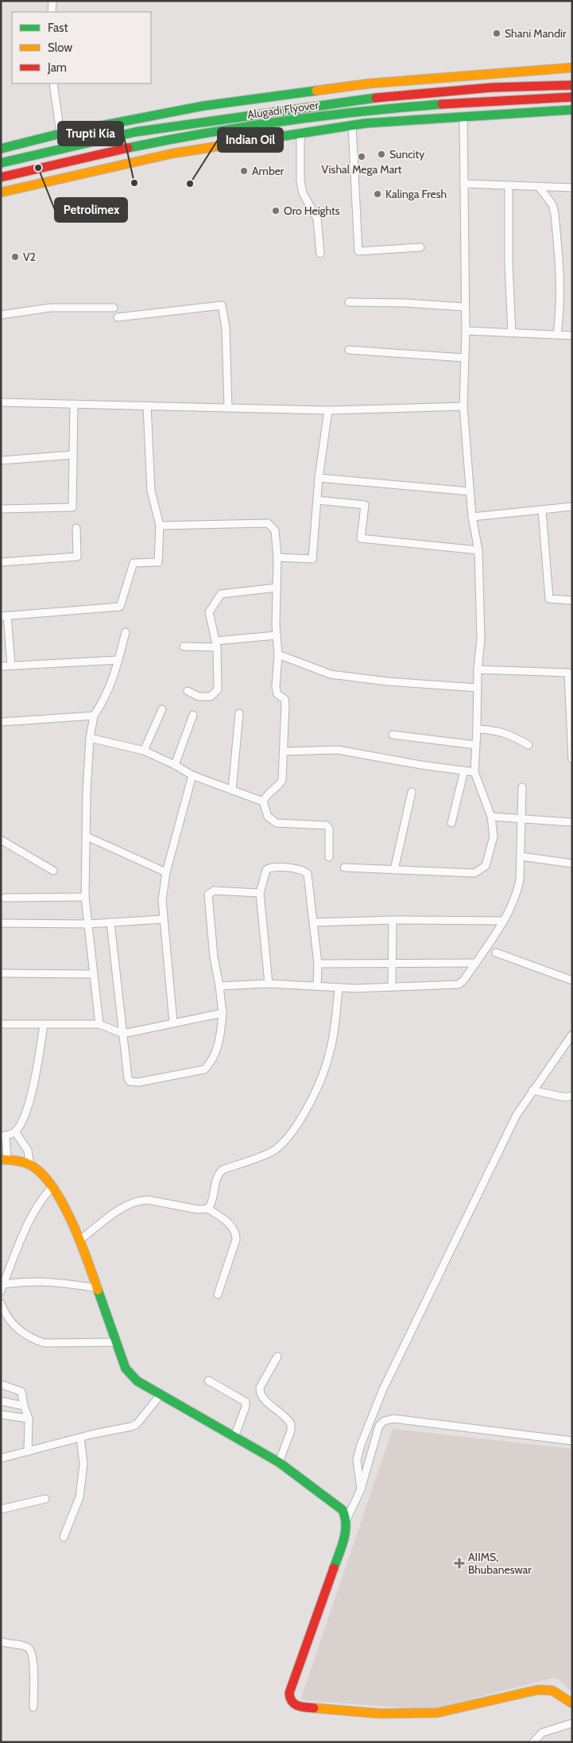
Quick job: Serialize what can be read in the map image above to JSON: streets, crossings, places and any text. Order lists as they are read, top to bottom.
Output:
{
  "streets": {
    "main road": ["Alugadi Flyover"]
  },
  "places": {
    "other": [
      "Shani Mandir",
      "Suncity",
      "Vishal Mega Mart",
      "Petrolimex",
      "Amber",
      "Trupti Kia",
      "Indian Oil",
      "Kalinga Fresh",
      "Oro Heights",
      "V2"
    ],
    "health": ["AIIMS, Bhubaneswar"]
  },
  "legend": ["Fast", "Slow", "Jam"]
}
